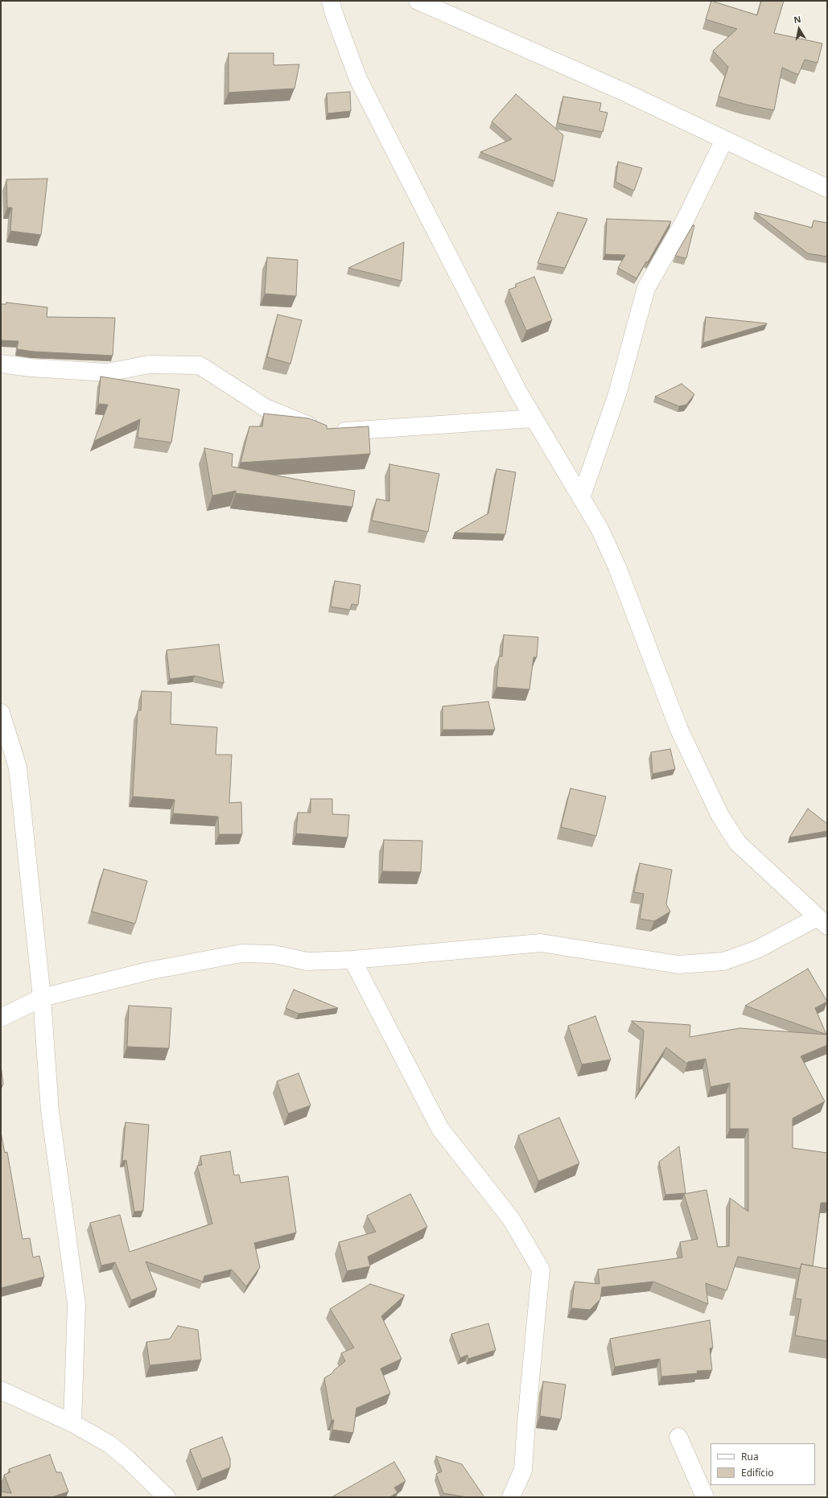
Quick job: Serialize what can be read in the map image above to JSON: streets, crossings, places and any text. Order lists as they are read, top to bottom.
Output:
{
  "legend": ["Rua", "Edifício"],
  "north": "top"
}
